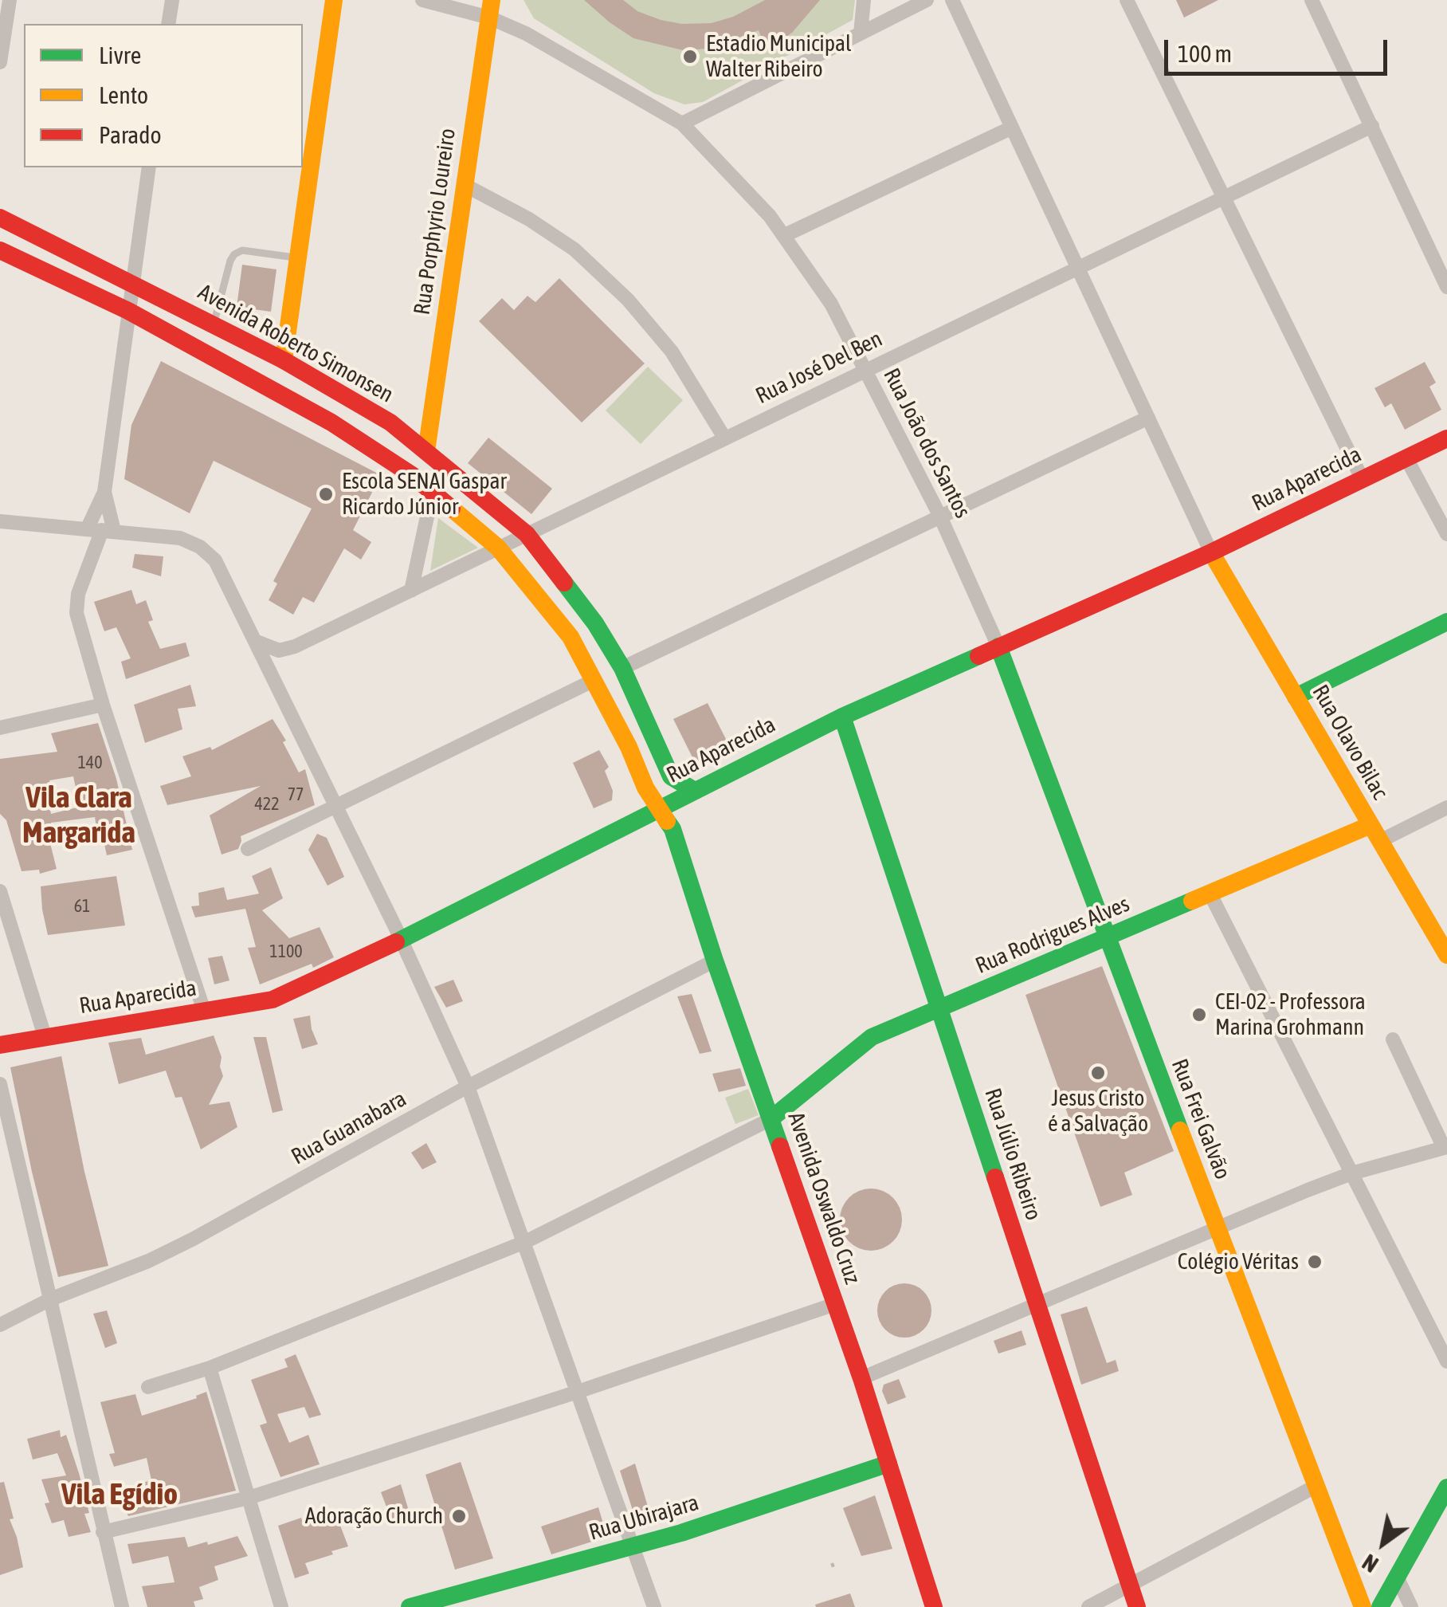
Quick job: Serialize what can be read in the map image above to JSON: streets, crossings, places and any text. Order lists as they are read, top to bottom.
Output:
{
  "streets": {
    "main road": [
      "Rua Porphyrio Loureiro",
      "Avenida Roberto Simonsen",
      "Rua Aparecida",
      "Rua Olavo Bilac",
      "Rua Rodrigues Alves",
      "Rua Frei Galvão",
      "Rua Júlio Ribeiro",
      "Avenida Oswaldo Cruz",
      "Rua Ubirajara"
    ],
    "street": ["Rua José Del Ben", "Rua João dos Santos", "Rua Guanabara"]
  },
  "crossings": [
    ["Rua Porphyrio Loureiro", "Avenida Roberto Simonsen"],
    ["Rua Porphyrio Loureiro", "Rua João dos Santos"],
    ["Avenida Roberto Simonsen", "Rua José Del Ben"],
    ["Avenida Roberto Simonsen", "Rua Aparecida"],
    ["Rua José Del Ben", "Rua João dos Santos"],
    ["Rua João dos Santos", "Rua Aparecida"],
    ["Rua João dos Santos", "Rua Frei Galvão"],
    ["Rua Aparecida", "Rua Olavo Bilac"],
    ["Rua Aparecida", "Rua Frei Galvão"],
    ["Rua Aparecida", "Rua Júlio Ribeiro"],
    ["Rua Aparecida", "Avenida Oswaldo Cruz"],
    ["Rua Olavo Bilac", "Rua Rodrigues Alves"],
    ["Rua Rodrigues Alves", "Rua Frei Galvão"],
    ["Rua Rodrigues Alves", "Rua Júlio Ribeiro"],
    ["Rua Rodrigues Alves", "Avenida Oswaldo Cruz"],
    ["Rua Guanabara", "Avenida Oswaldo Cruz"],
    ["Avenida Oswaldo Cruz", "Rua Ubirajara"]
  ],
  "districts": ["Vila Clara Margarida", "Vila Egídio"],
  "places": [
    "Estadio Municipal Walter Ribeiro",
    "Escola SENAI Gaspar Ricardo Júnior",
    "CEI-02 - Professora Marina Grohmann",
    "Jesus Cristo é a Salvação",
    "Colégio Véritas",
    "Adoração Church"
  ],
  "house_numbers": [
    "140",
    "77",
    "422",
    "61",
    "1100"
  ],
  "legend": ["Livre", "Lento", "Parado"],
  "scale_bar": "100 m",
  "north": "bottom left"
}
